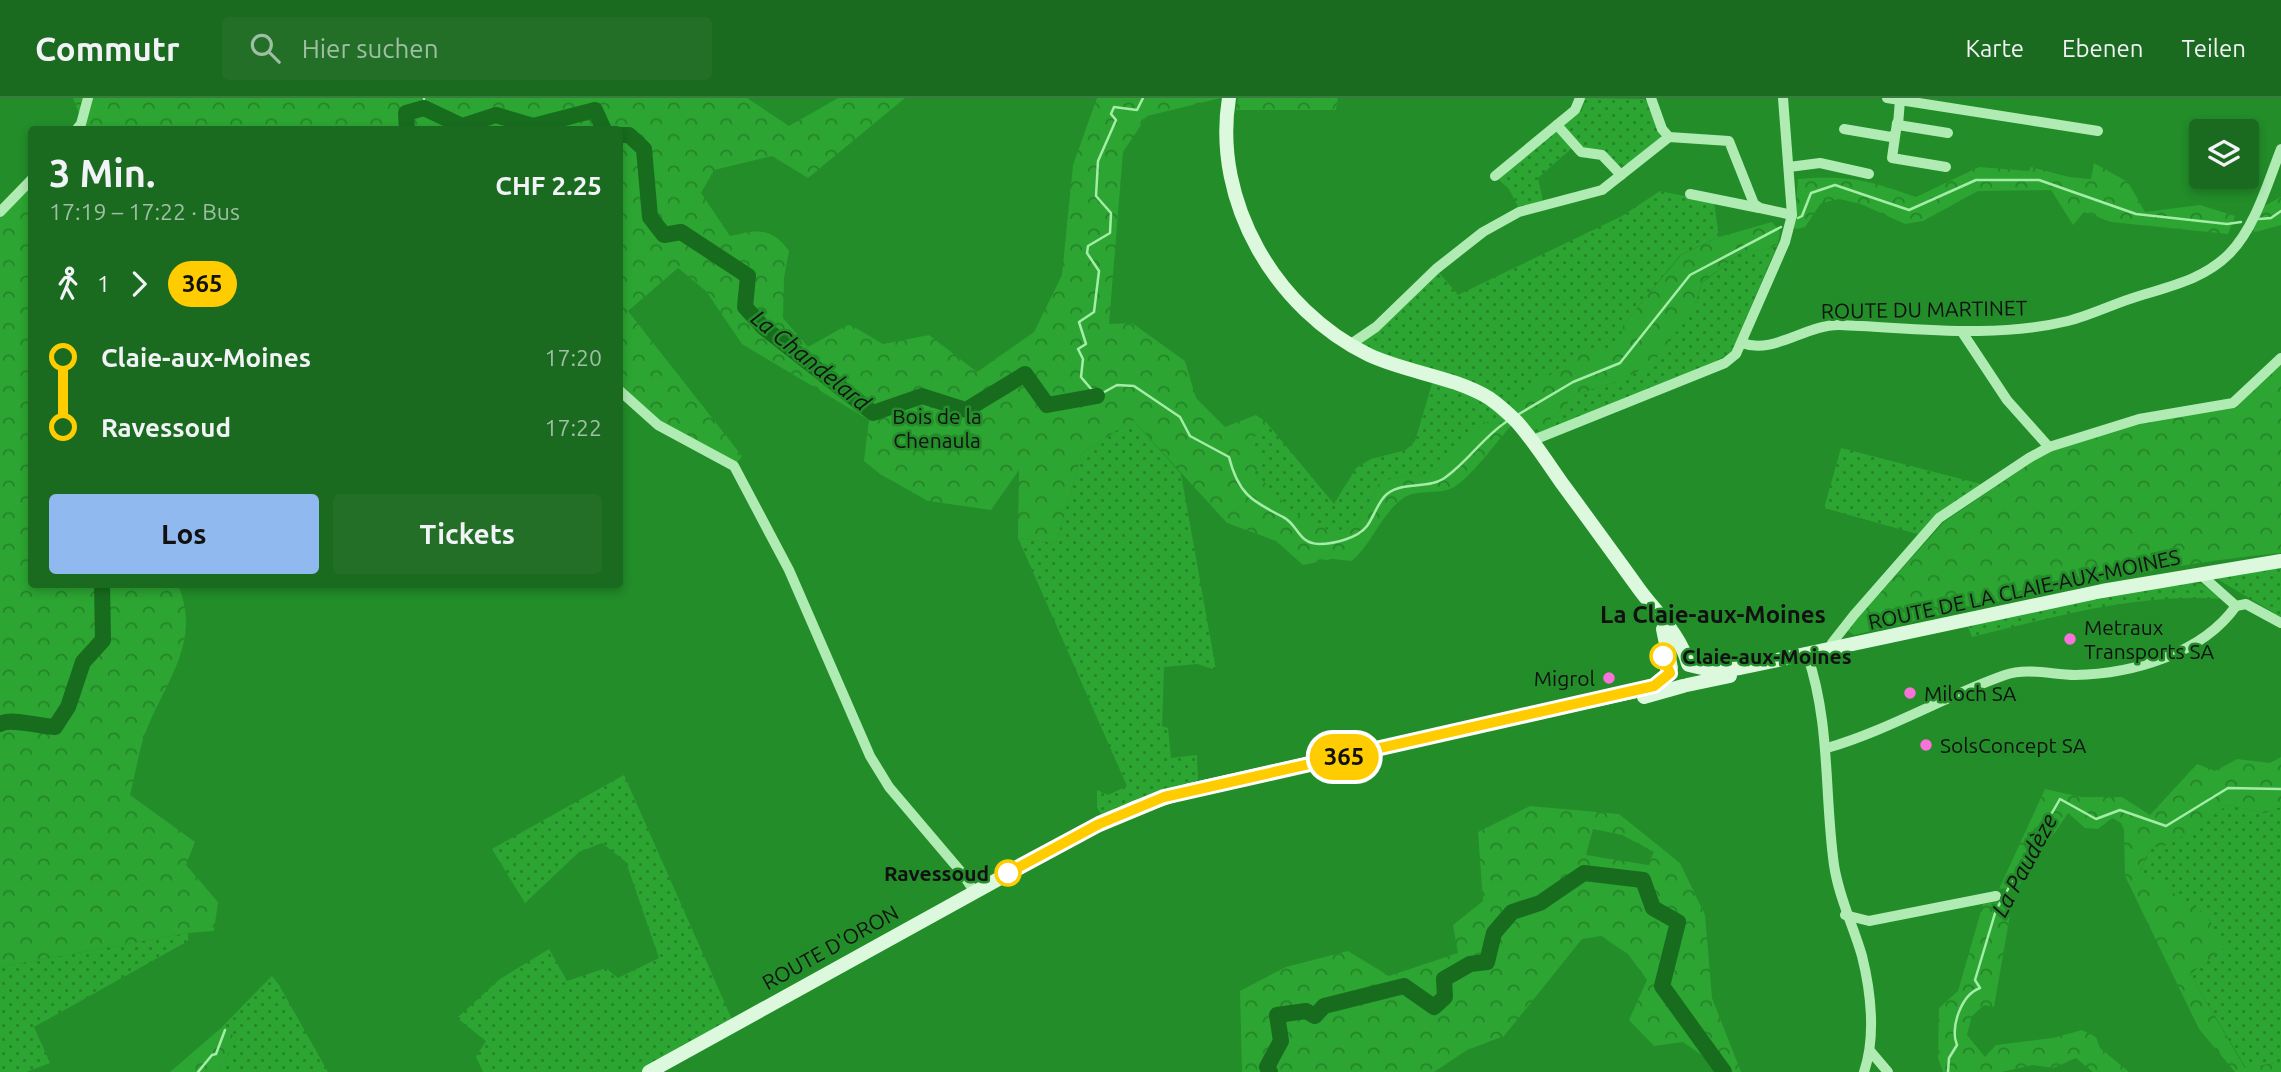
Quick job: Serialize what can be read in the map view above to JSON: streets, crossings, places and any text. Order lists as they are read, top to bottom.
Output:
{
  "streets": {
    "main road": ["ROUTE DE LA CLAIE-AUX-MOINES", "ROUTE D'ORON"],
    "street": ["ROUTE DU MARTINET"]
  },
  "crossings": [
    ["ROUTE DE LA CLAIE-AUX-MOINES", "ROUTE D'ORON"]
  ],
  "districts": ["La Claie-aux-Moines"],
  "water": ["La Chandelard", "La Paudèze"],
  "parks": ["Bois de la Chenaula"],
  "places": [
    "Metraux Transports SA",
    "Claie-aux-Moines",
    "Migrol",
    "Miloch SA",
    "SolsConcept SA",
    "Ravessoud"
  ],
  "lines": ["bus line 365"],
  "page": {
    "header": "Commutr",
    "search": "Hier suchen",
    "nav": ["Karte", "Ebenen", "Teilen"],
    "on_map": "365",
    "heading": ["3 Min.", "17:19 – 17:22 · Bus", "CHF 2.25"],
    "legs": ["1", "365"],
    "list": [
      {
        "name": "Claie-aux-Moines",
        "value": "17:20"
      },
      {
        "name": "Ravessoud",
        "value": "17:22"
      }
    ],
    "buttons": ["Los", "Tickets"]
  }
}
